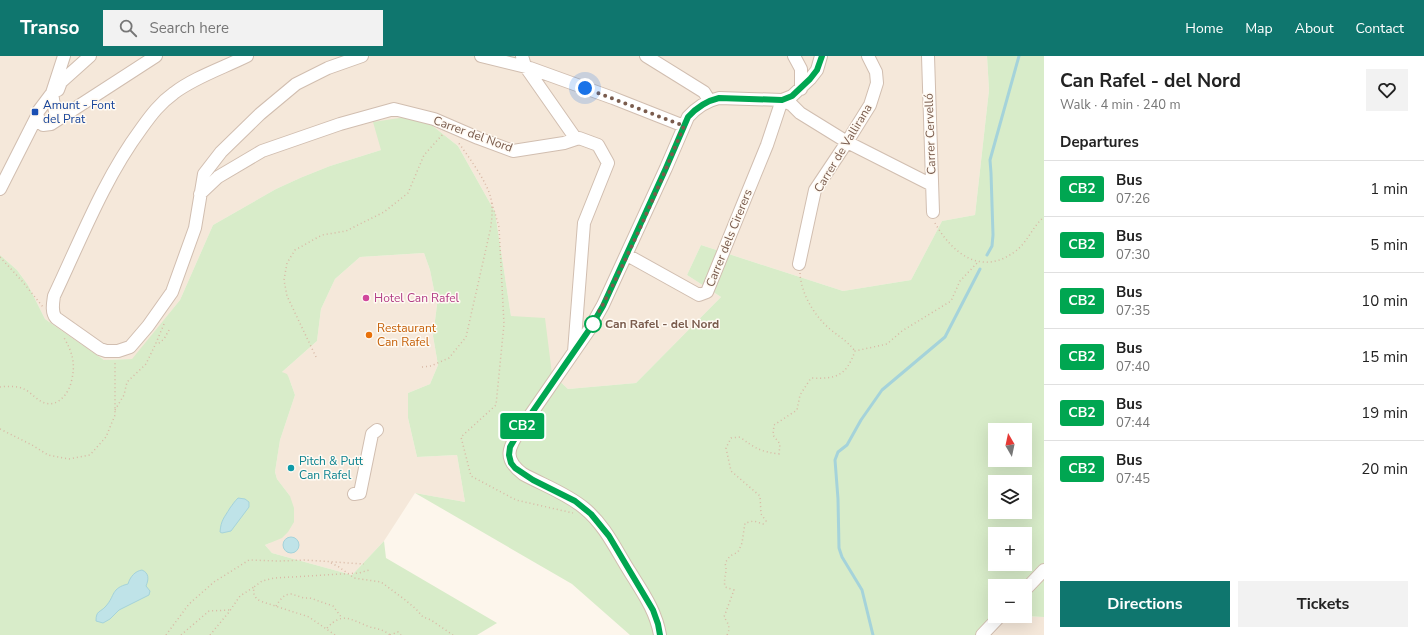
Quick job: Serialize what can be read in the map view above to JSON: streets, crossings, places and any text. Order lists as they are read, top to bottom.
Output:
{
  "streets": {
    "street": [
      "Carrer del Nord",
      "Carrer Cervelló",
      "Carrer de Vallirana",
      "Carrer dels Cirerers"
    ]
  },
  "places": {
    "transit": ["Amunt - Font del Prat"],
    "other": [
      "Hotel Can Rafel",
      "Can Rafel - del Nord",
      "Restaurant Can Rafel",
      "Pitch & Putt Can Rafel"
    ]
  },
  "lines": ["bus line CB2"],
  "north": "top",
  "page": {
    "header": "Transo",
    "search": "Search here",
    "nav": [
      "Home",
      "Map",
      "About",
      "Contact"
    ],
    "on_map": "CB2",
    "heading": [
      ["Can Rafel - del Nord", "Walk · 4 min · 240 m"],
      "Departures"
    ],
    "list": [
      {
        "mark": "CB2",
        "name": "Bus",
        "note": "07:26",
        "value": "1 min"
      },
      {
        "mark": "CB2",
        "name": "Bus",
        "note": "07:30",
        "value": "5 min"
      },
      {
        "mark": "CB2",
        "name": "Bus",
        "note": "07:35",
        "value": "10 min"
      },
      {
        "mark": "CB2",
        "name": "Bus",
        "note": "07:40",
        "value": "15 min"
      },
      {
        "mark": "CB2",
        "name": "Bus",
        "note": "07:44",
        "value": "19 min"
      },
      {
        "mark": "CB2",
        "name": "Bus",
        "note": "07:45",
        "value": "20 min"
      }
    ],
    "map_buttons": ["+", "−"],
    "buttons": ["Directions", "Tickets"]
  }
}
